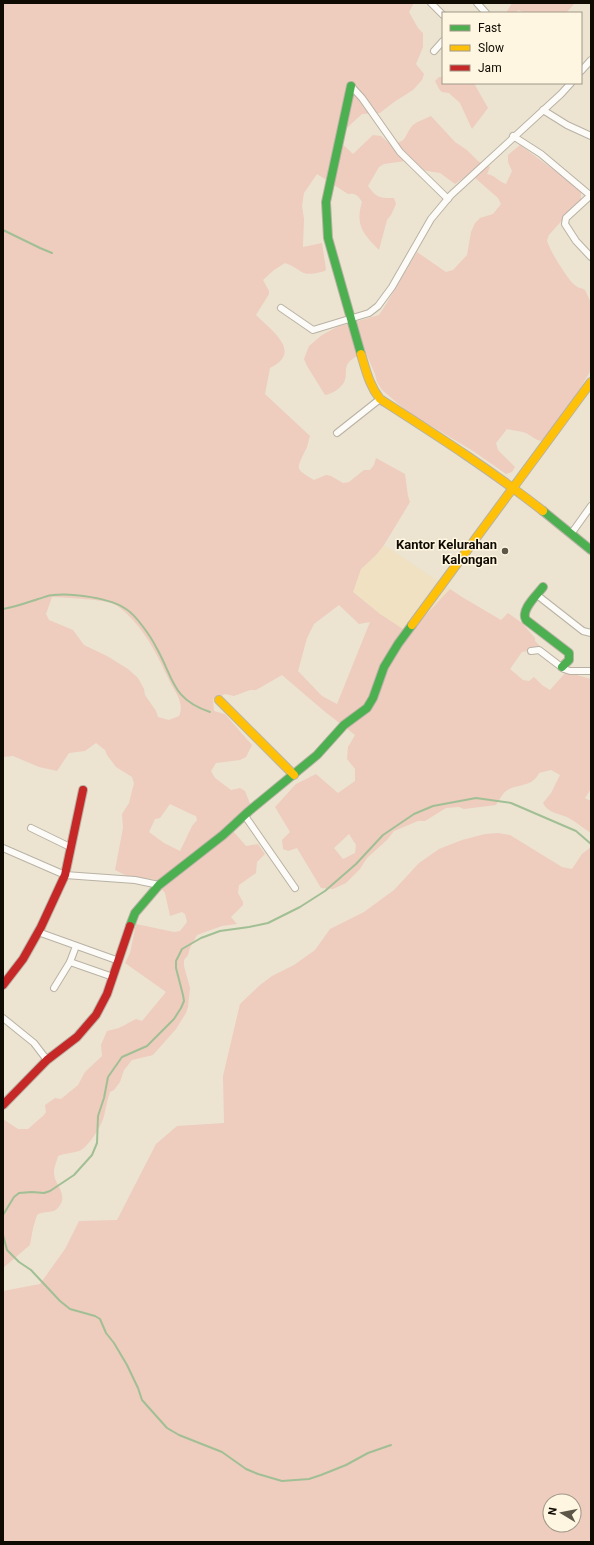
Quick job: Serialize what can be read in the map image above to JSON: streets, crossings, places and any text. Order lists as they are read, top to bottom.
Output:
{
  "places": ["Kantor Kelurahan Kalongan"],
  "legend": ["Fast", "Slow", "Jam"],
  "north": "left"
}
